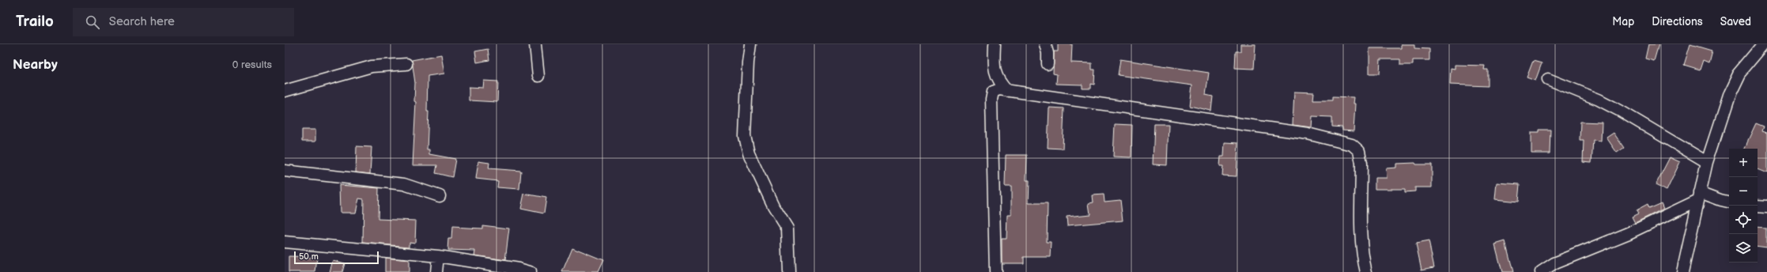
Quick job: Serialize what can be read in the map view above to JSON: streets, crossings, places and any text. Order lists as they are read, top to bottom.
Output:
{
  "scale_bar": "50 m",
  "page": {
    "header": "Trailo",
    "search": "Search here",
    "nav": ["Map", "Directions", "Saved"],
    "heading": ["Nearby", "0 results"],
    "map_buttons": ["+", "−"],
    "scale": "50 m"
  }
}
